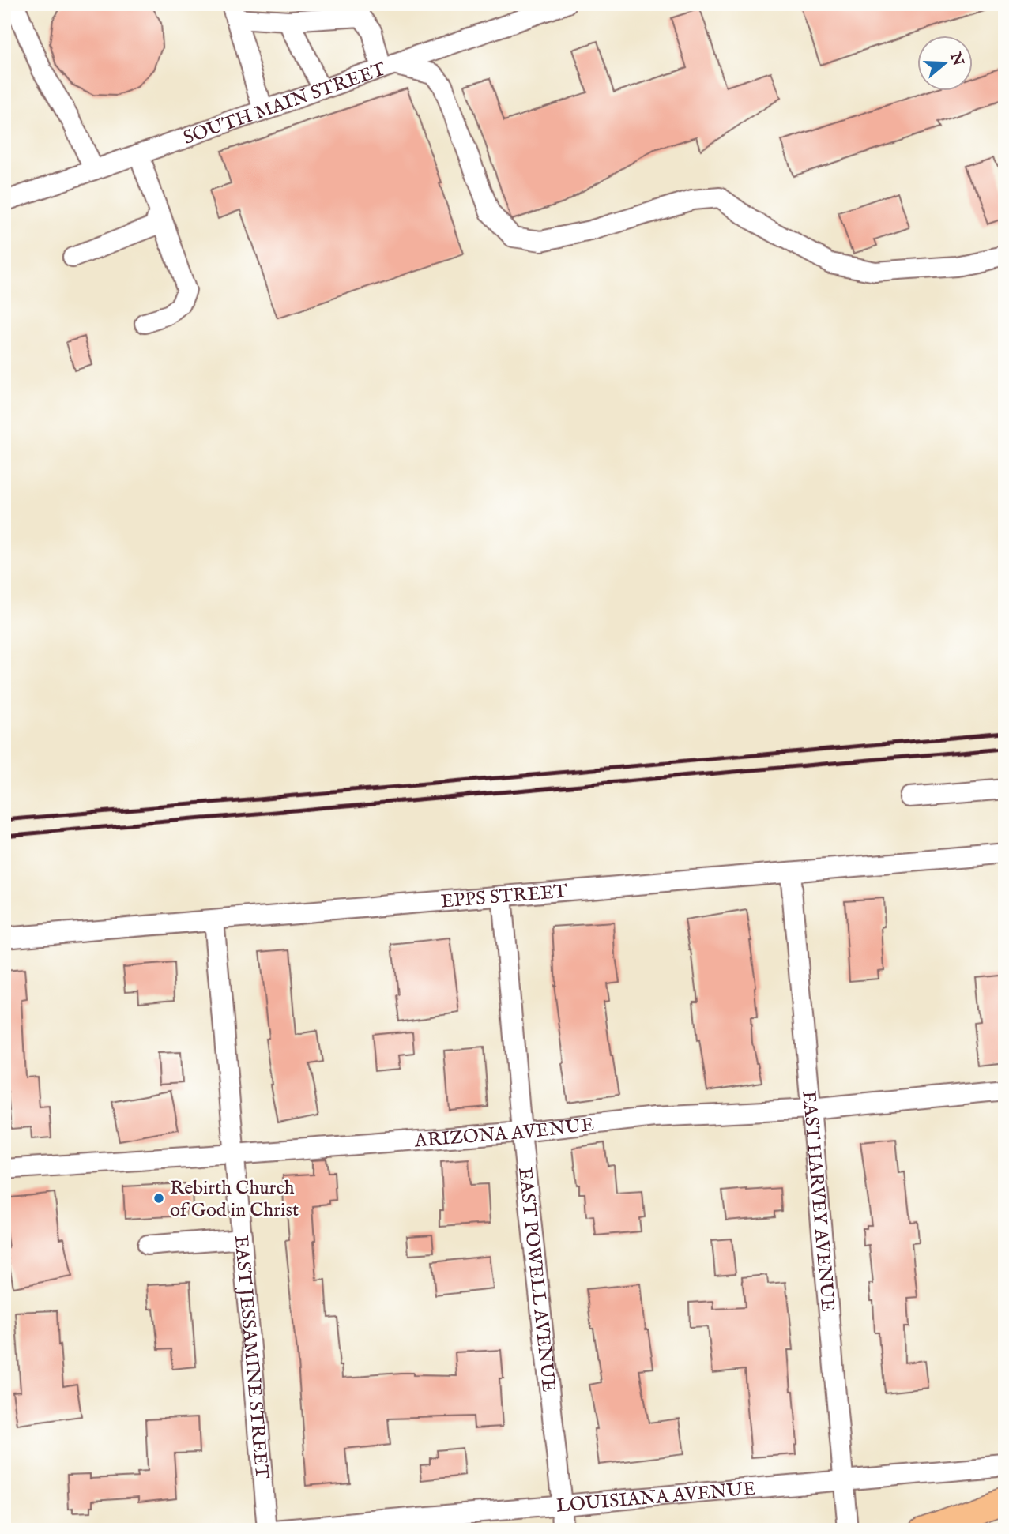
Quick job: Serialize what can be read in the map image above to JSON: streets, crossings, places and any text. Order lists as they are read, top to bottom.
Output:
{
  "streets": {
    "street": [
      "SOUTH MAIN STREET",
      "EPPS STREET",
      "ARIZONA AVENUE",
      "EAST HARVEY AVENUE",
      "EAST POWELL AVENUE",
      "EAST JESSAMINE STREET",
      "LOUISIANA AVENUE"
    ]
  },
  "crossings": [
    ["EPPS STREET", "EAST HARVEY AVENUE"],
    ["EPPS STREET", "EAST POWELL AVENUE"],
    ["EPPS STREET", "EAST JESSAMINE STREET"],
    ["ARIZONA AVENUE", "EAST HARVEY AVENUE"],
    ["ARIZONA AVENUE", "EAST POWELL AVENUE"],
    ["ARIZONA AVENUE", "EAST JESSAMINE STREET"],
    ["EAST HARVEY AVENUE", "LOUISIANA AVENUE"],
    ["EAST POWELL AVENUE", "LOUISIANA AVENUE"]
  ],
  "places": ["Rebirth Church of God in Christ"],
  "north": "right"
}
